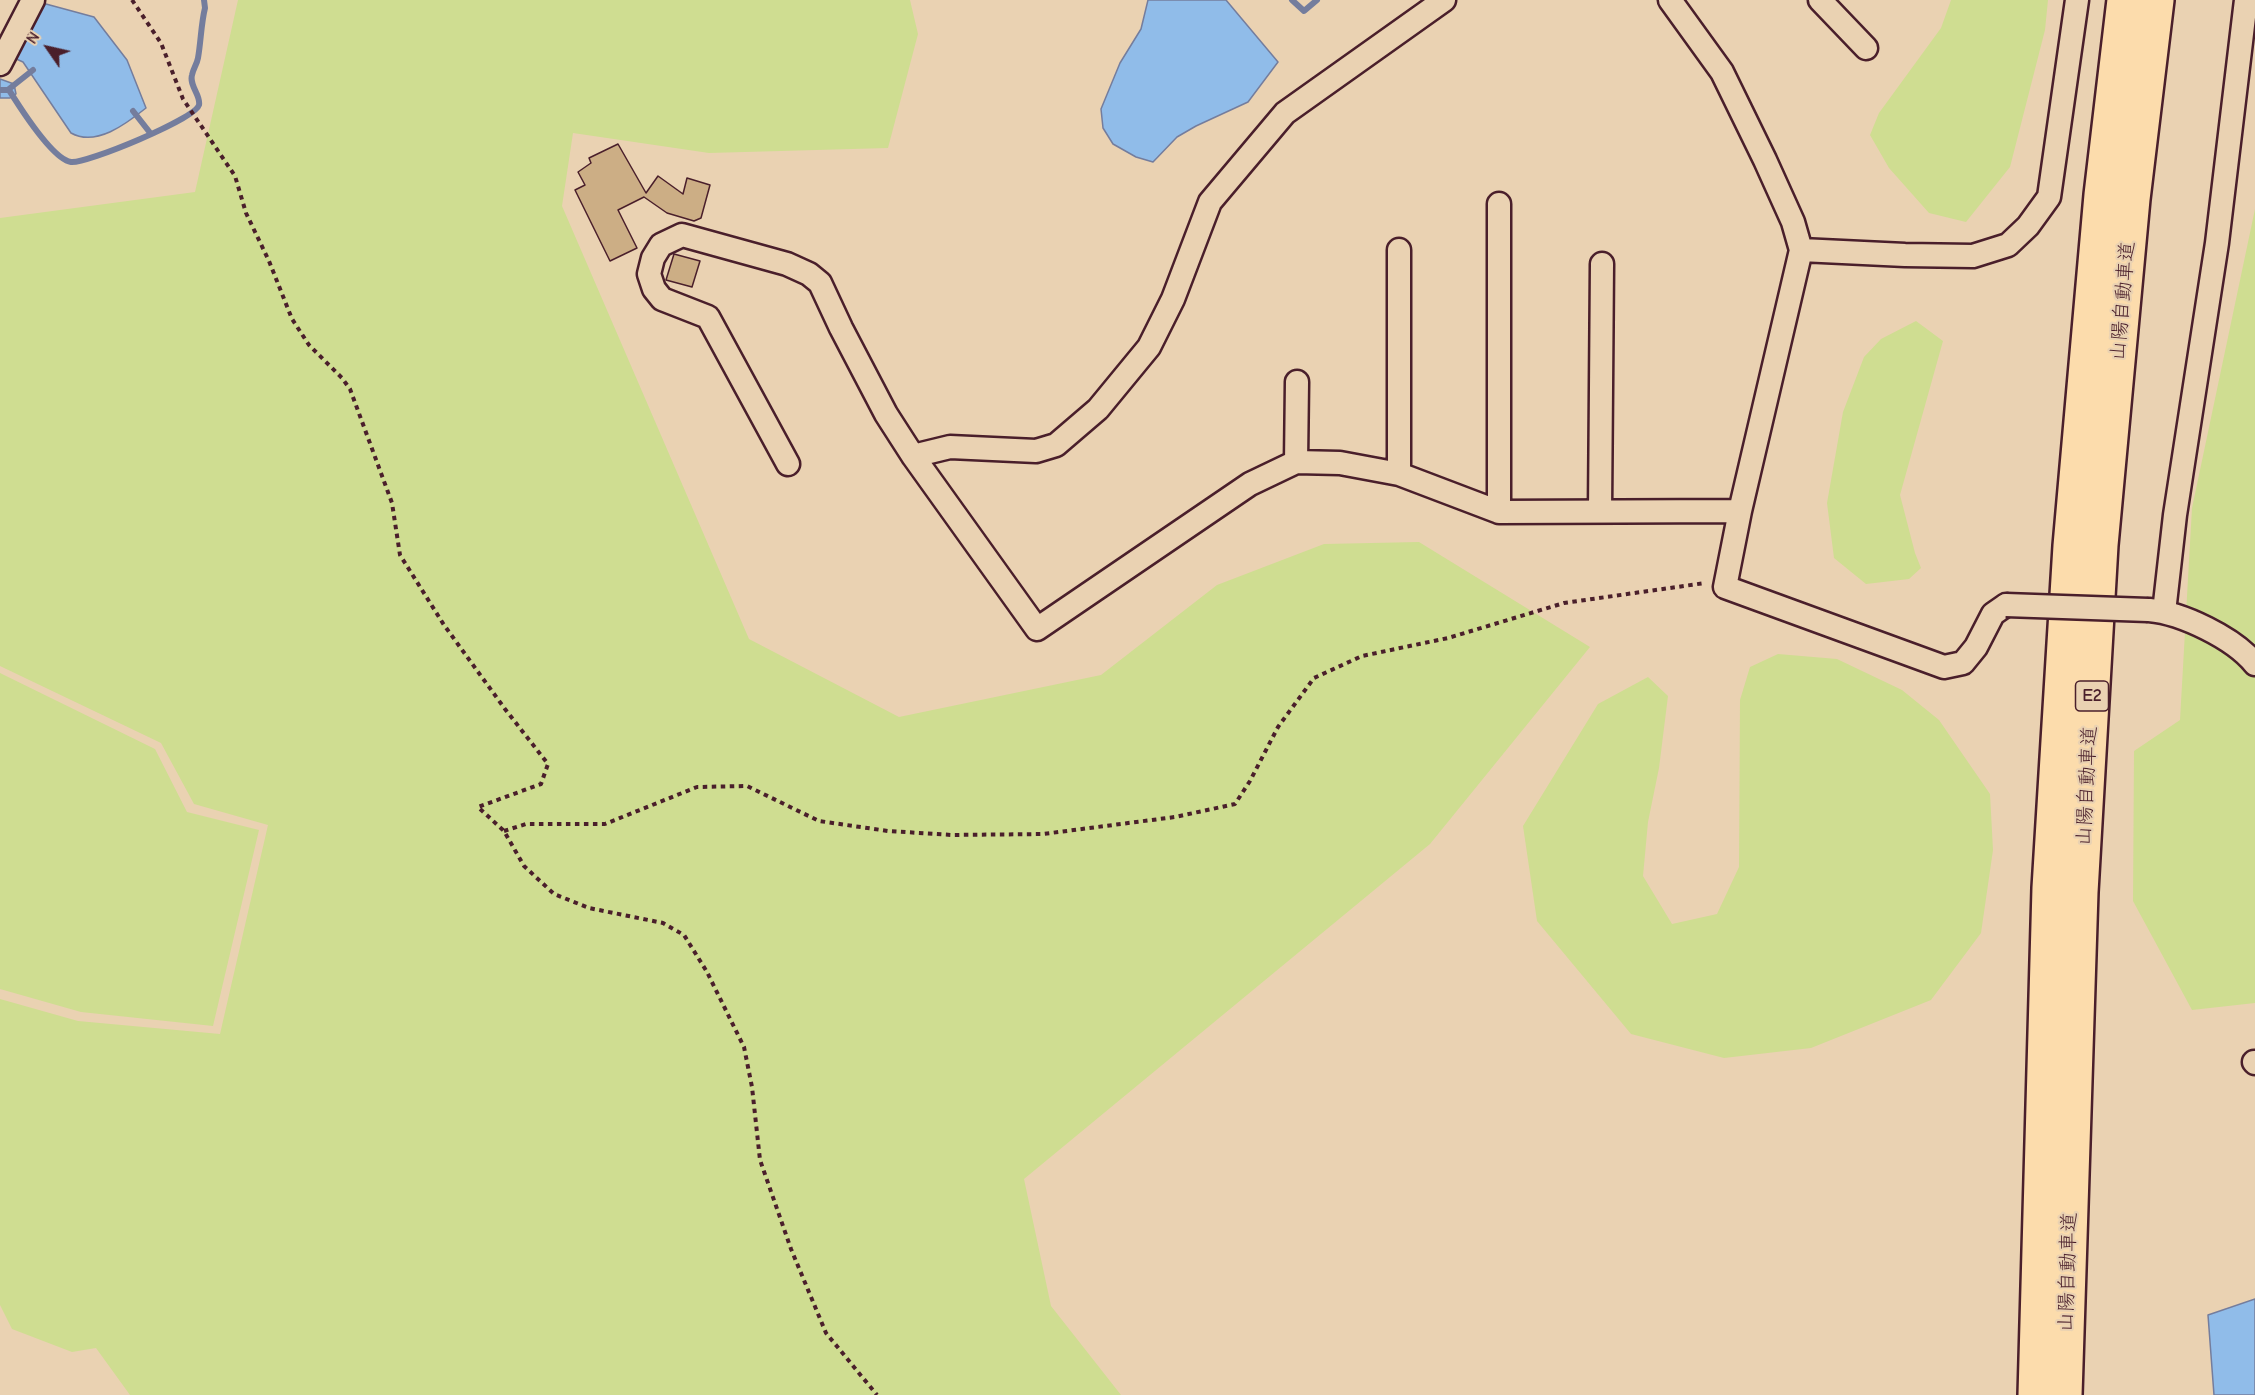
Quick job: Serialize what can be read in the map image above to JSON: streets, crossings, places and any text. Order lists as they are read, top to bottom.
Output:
{
  "streets": {
    "highway": ["山陽自動車道", "E2"]
  },
  "north": "top left"
}
